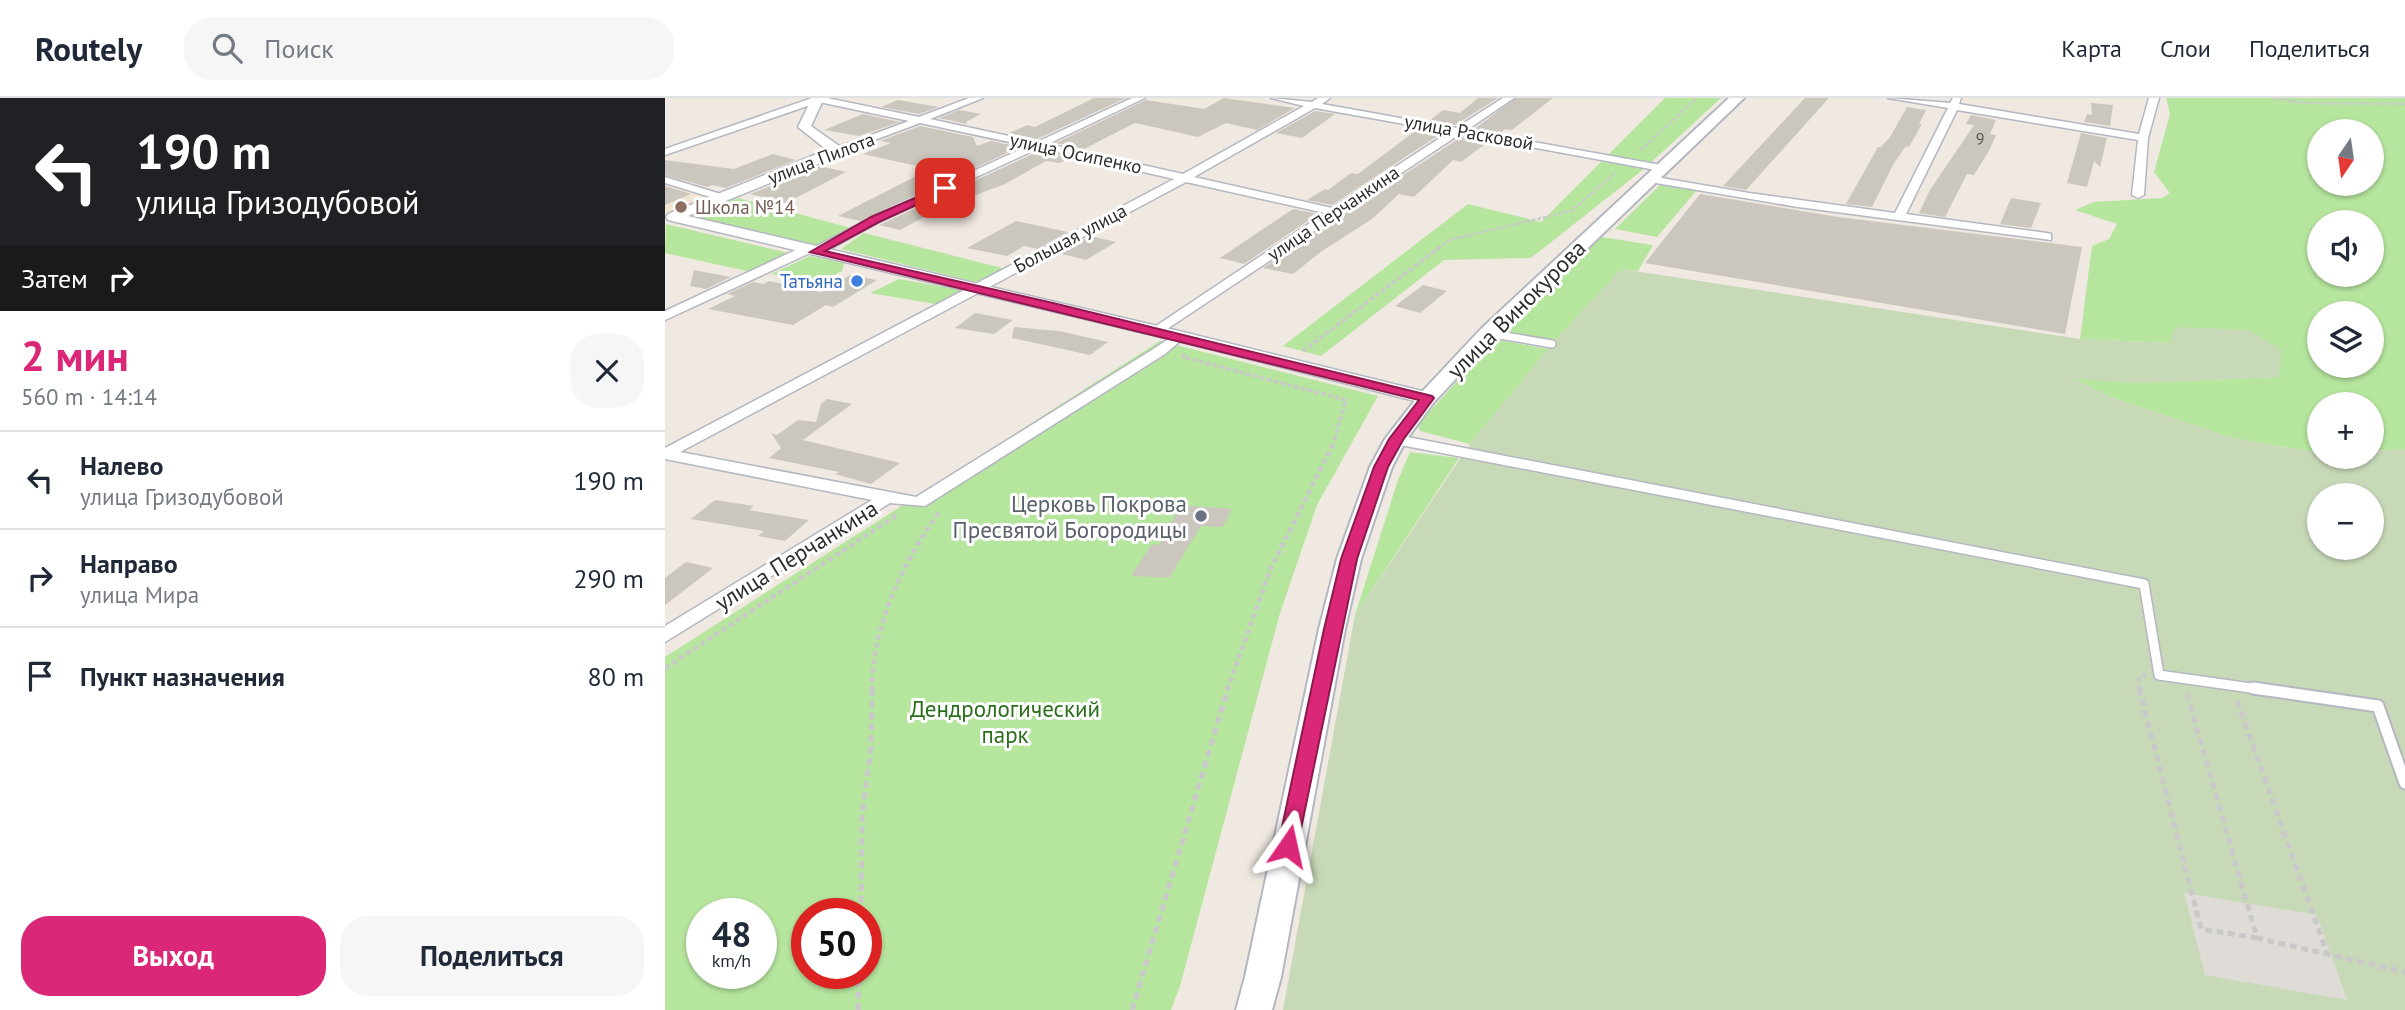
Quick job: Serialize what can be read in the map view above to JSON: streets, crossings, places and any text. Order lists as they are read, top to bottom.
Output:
{
  "streets": {
    "main road": ["улица Винокурова"],
    "street": [
      "улица Расковой",
      "улица Осипенко",
      "улица Пилота",
      "улица Перчанкина",
      "Большая улица"
    ]
  },
  "crossings": [
    ["улица Расковой", "улица Перчанкина"],
    ["улица Расковой", "Большая улица"],
    ["улица Расковой", "улица Винокурова"],
    ["улица Осипенко", "улица Пилота"],
    ["улица Осипенко", "улица Перчанкина"],
    ["улица Осипенко", "Большая улица"]
  ],
  "parks": ["Дендрологический парк"],
  "places": ["Школа №14", "Татьяна", "Церковь Покрова Пресвятой Богородицы"],
  "house_numbers": ["9"],
  "north": "bottom",
  "page": {
    "header": "Routely",
    "search": "Поиск",
    "nav": ["Карта", "Слои", "Поделиться"],
    "turn": ["190 m", "улица Гризодубовой"],
    "map_buttons": ["+", "−"],
    "then": "Затем",
    "heading": ["2 мин", "560 m · 14:14"],
    "list": [
      {
        "name": "Налево",
        "note": "улица Гризодубовой",
        "value": "190 m"
      },
      {
        "name": "Направо",
        "note": "улица Мира",
        "value": "290 m"
      },
      {
        "name": "Пункт назначения",
        "value": "80 m"
      }
    ],
    "speed": "48 km/h",
    "limit": "50",
    "buttons": ["Выход", "Поделиться"]
  }
}
